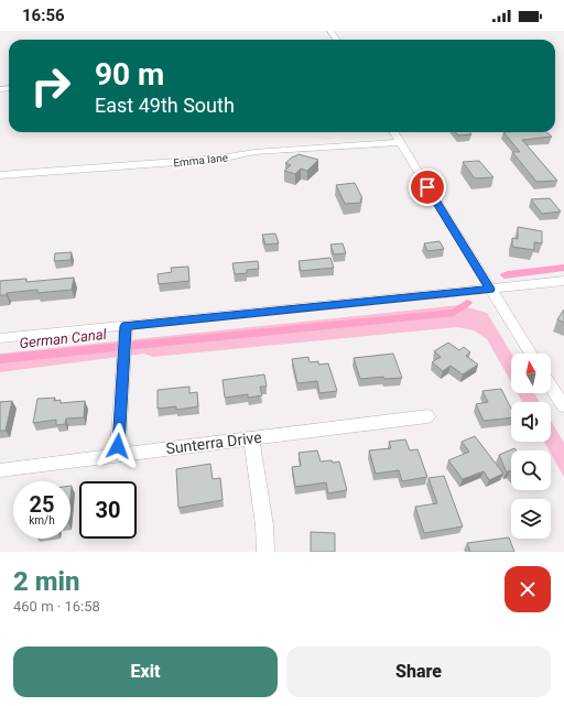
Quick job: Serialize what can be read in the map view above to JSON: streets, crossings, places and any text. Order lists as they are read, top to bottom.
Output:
{
  "streets": {
    "street": ["Emma lane", "Sunterra Drive"]
  },
  "water": ["German Canal"],
  "north": "top",
  "page": {
    "status": "16:56",
    "turn": ["90 m", "East 49th South"],
    "speed": "25 km/h",
    "limit": "30",
    "heading": ["2 min", "460 m · 16:58"],
    "buttons": ["Exit", "Share"]
  }
}
